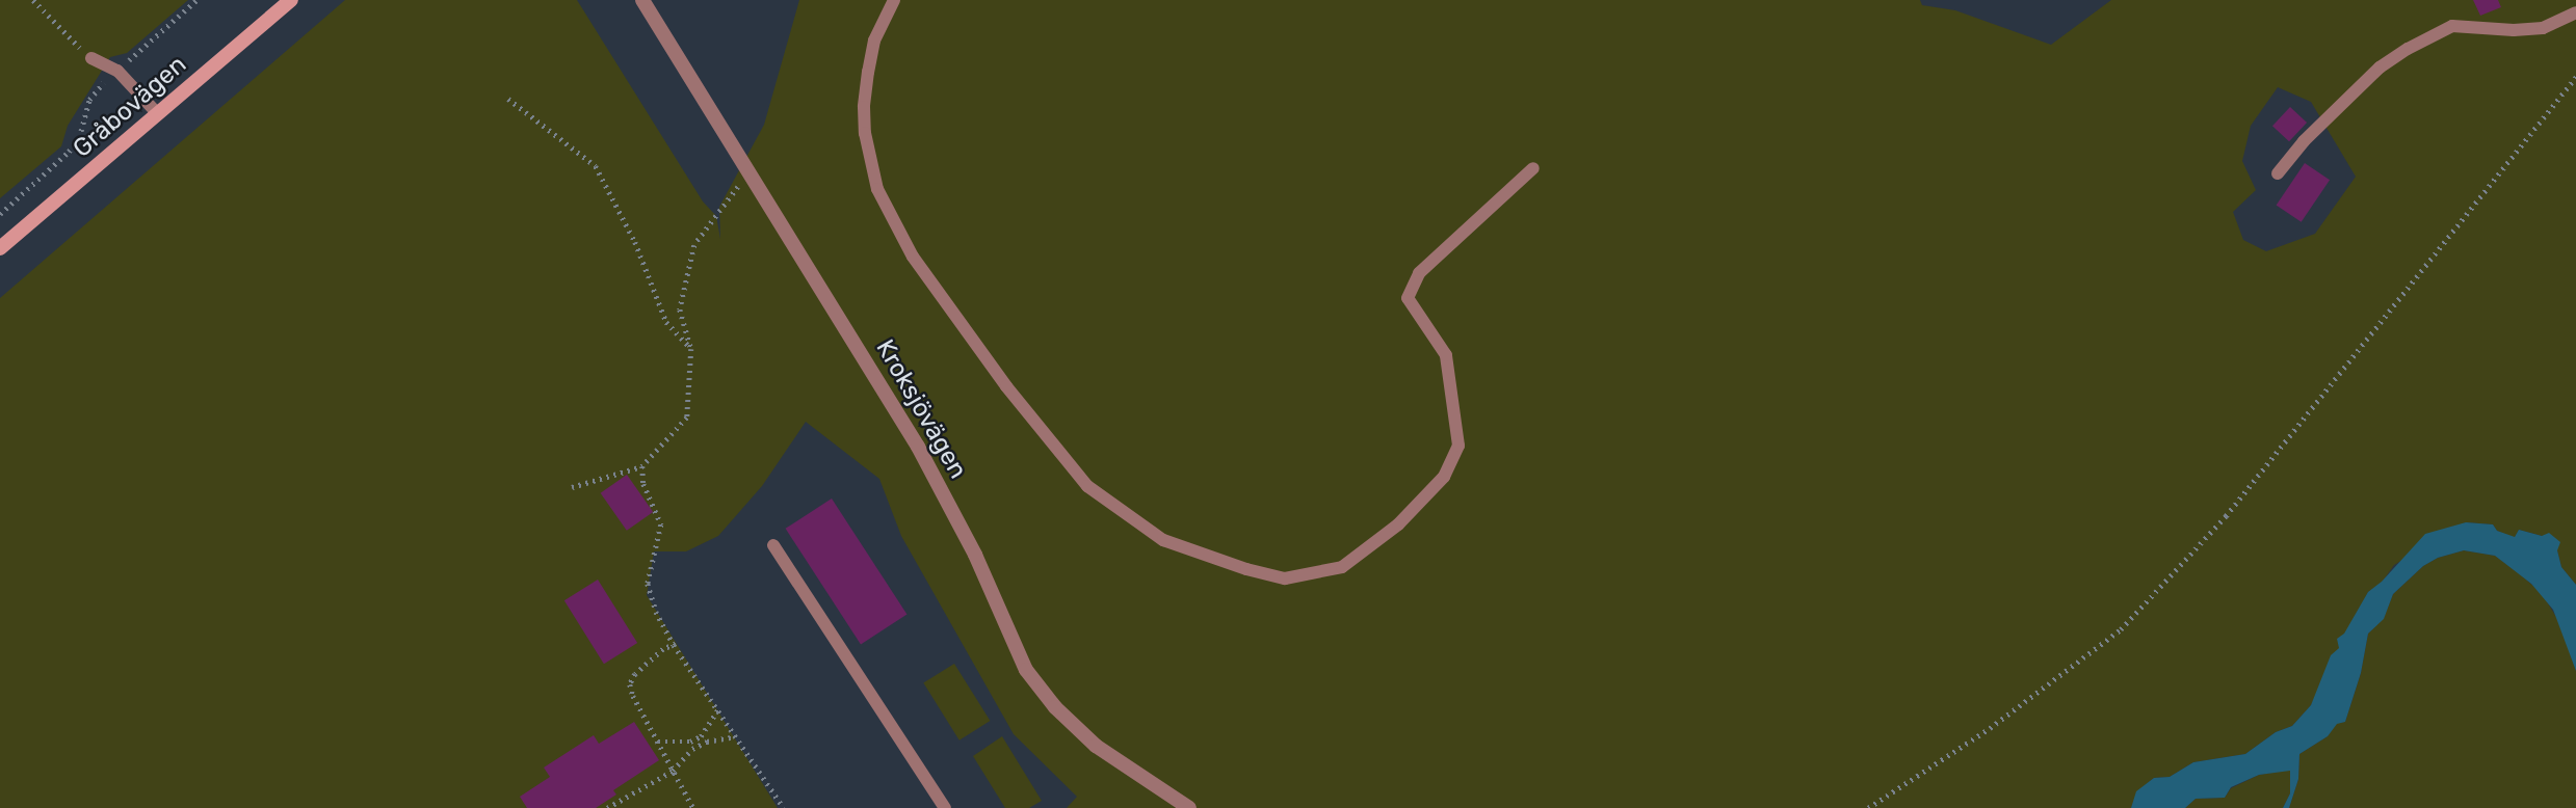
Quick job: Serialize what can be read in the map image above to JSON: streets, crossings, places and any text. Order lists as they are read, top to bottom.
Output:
{
  "streets": {
    "main road": ["Gråbovägen"],
    "street": ["Kroksjövägen"]
  }
}
